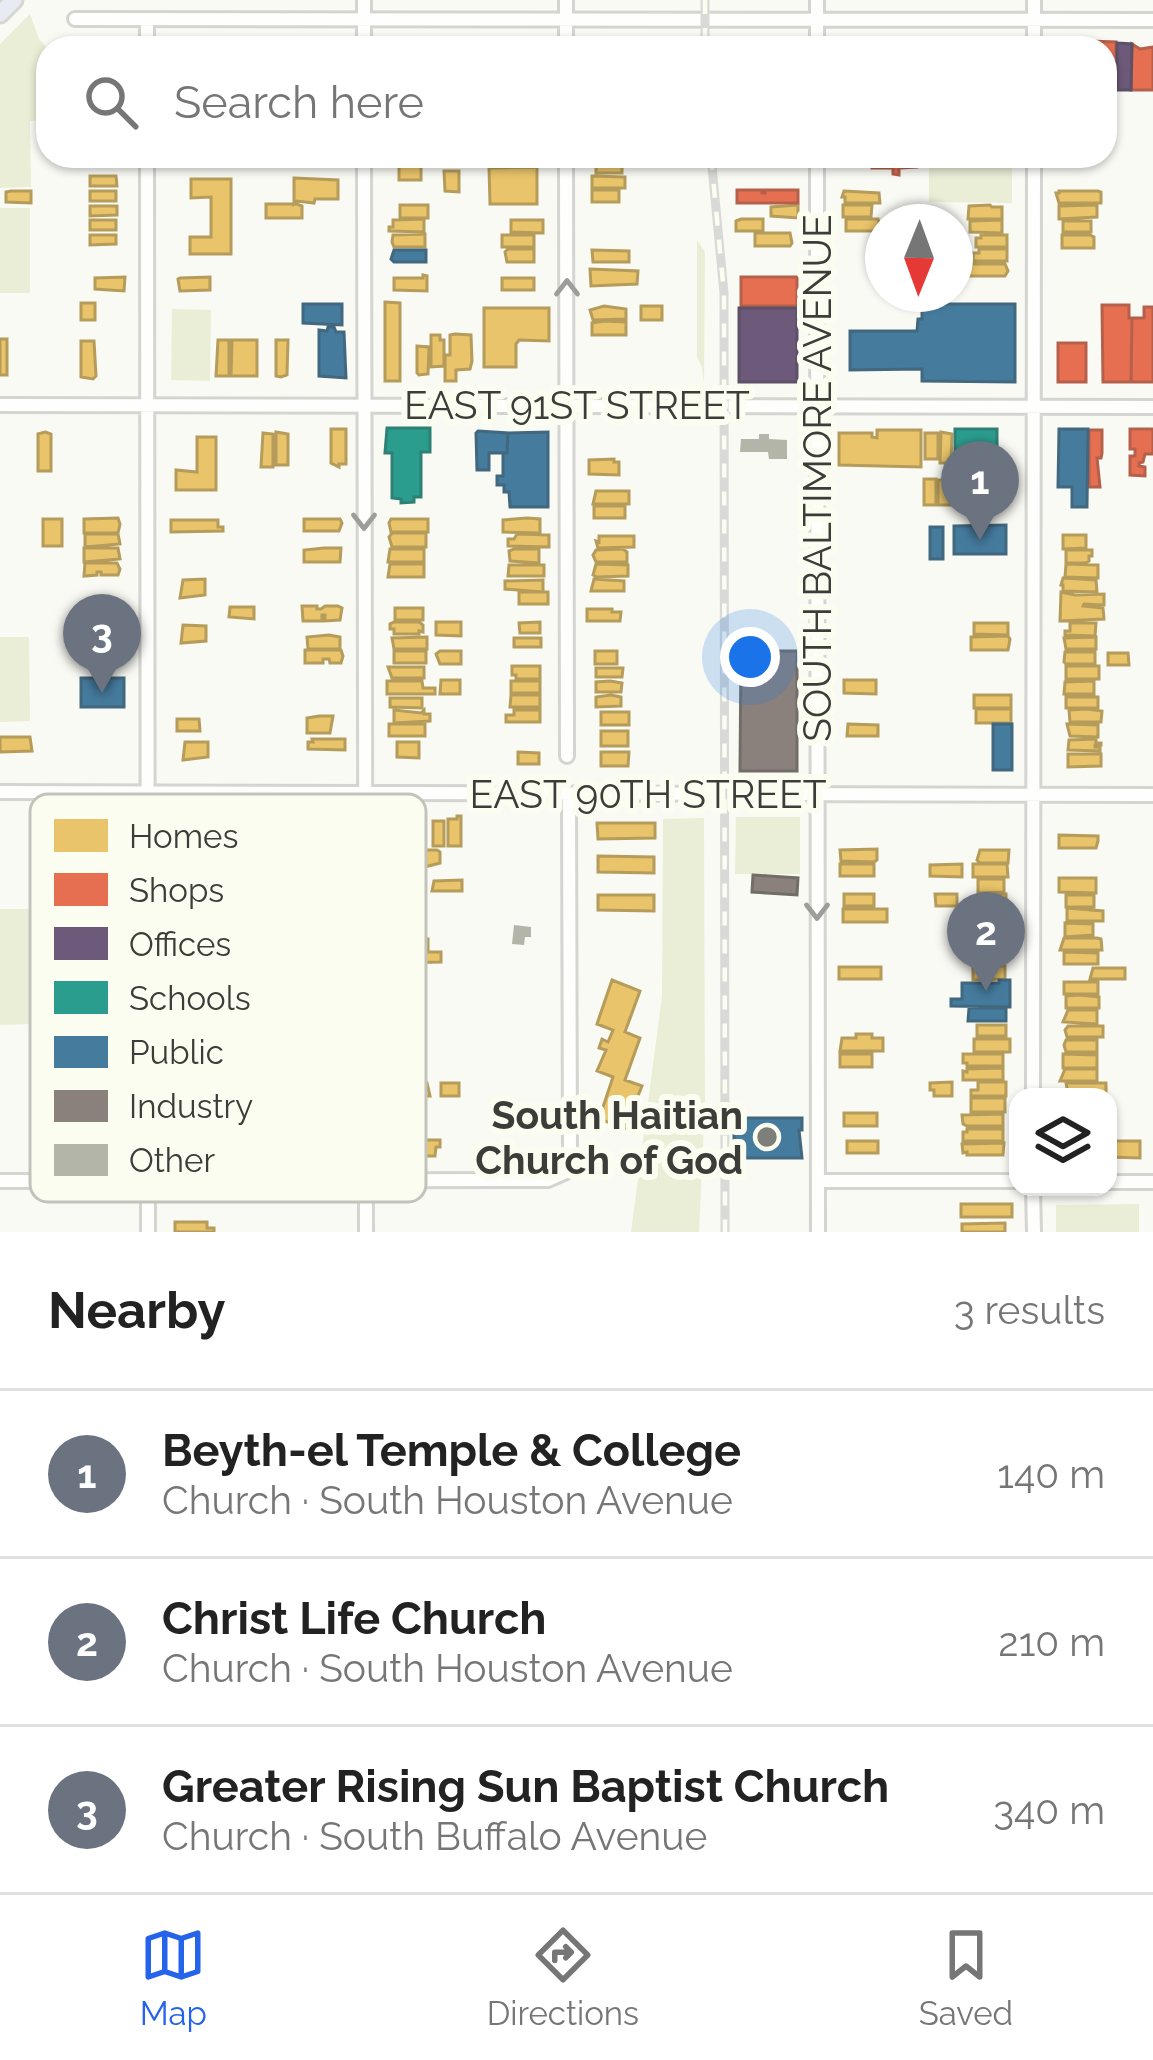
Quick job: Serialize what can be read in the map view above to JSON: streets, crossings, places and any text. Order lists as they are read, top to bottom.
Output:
{
  "streets": {
    "street": ["EAST 91ST STREET", "SOUTH BALTIMORE AVENUE", "EAST 90TH STREET"]
  },
  "crossings": [
    ["EAST 91ST STREET", "SOUTH BALTIMORE AVENUE"],
    ["SOUTH BALTIMORE AVENUE", "EAST 90TH STREET"]
  ],
  "one_way": ["SOUTH BALTIMORE AVENUE"],
  "places": ["South Haitian Church of God"],
  "legend": [
    "Homes",
    "Shops",
    "Offices",
    "Schools",
    "Public",
    "Industry",
    "Other"
  ],
  "north": "bottom",
  "page": {
    "search": "Search here",
    "pins": ["1", "3", "2"],
    "heading": ["Nearby", "3 results"],
    "list": [
      {
        "mark": "1",
        "name": "Beyth-el Temple & College",
        "note": "Church · South Houston Avenue",
        "value": "140 m"
      },
      {
        "mark": "2",
        "name": "Christ Life Church",
        "note": "Church · South Houston Avenue",
        "value": "210 m"
      },
      {
        "mark": "3",
        "name": "Greater Rising Sun Baptist Church",
        "note": "Church · South Buffalo Avenue",
        "value": "340 m"
      }
    ],
    "nav": ["Map", "Directions", "Saved"]
  }
}
